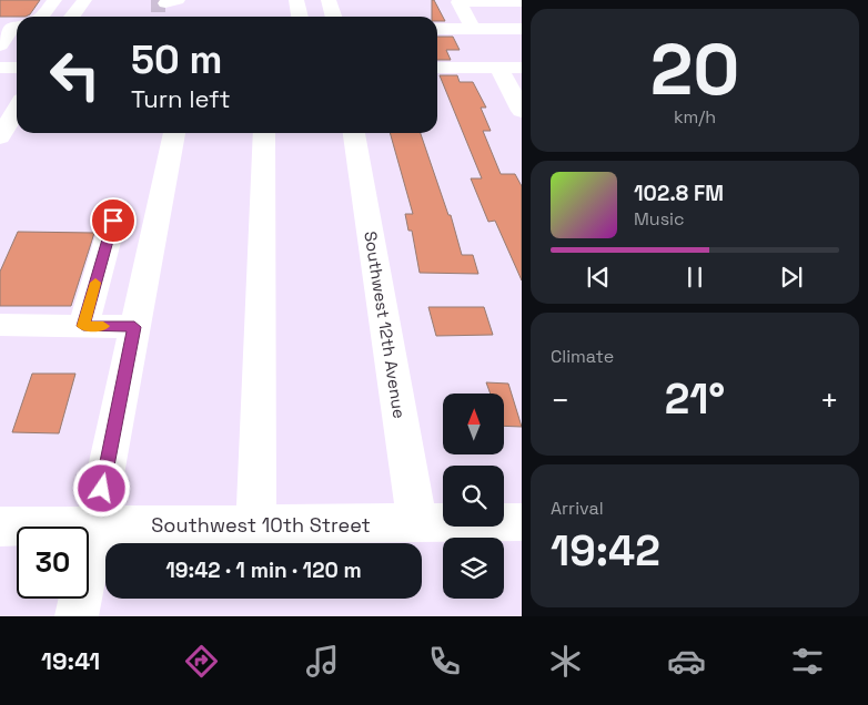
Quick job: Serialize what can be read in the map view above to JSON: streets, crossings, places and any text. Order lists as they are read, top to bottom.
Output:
{
  "streets": {
    "street": ["Southwest 12th Avenue", "Southwest 10th Street"]
  },
  "crossings": [
    ["Southwest 12th Avenue", "Southwest 10th Street"]
  ],
  "north": "top",
  "page": {
    "tile": [
      ["20", "km/h"],
      "Climate",
      ["Arrival", "19:42"]
    ],
    "turn": ["50 m", "Turn left"],
    "song": ["102.8 FM", "Music"],
    "heat": ["−", "21°", "+"],
    "limit": "30",
    "trip": "19:42 · 1 min · 120 m",
    "tabs": "19:41"
  }
}
